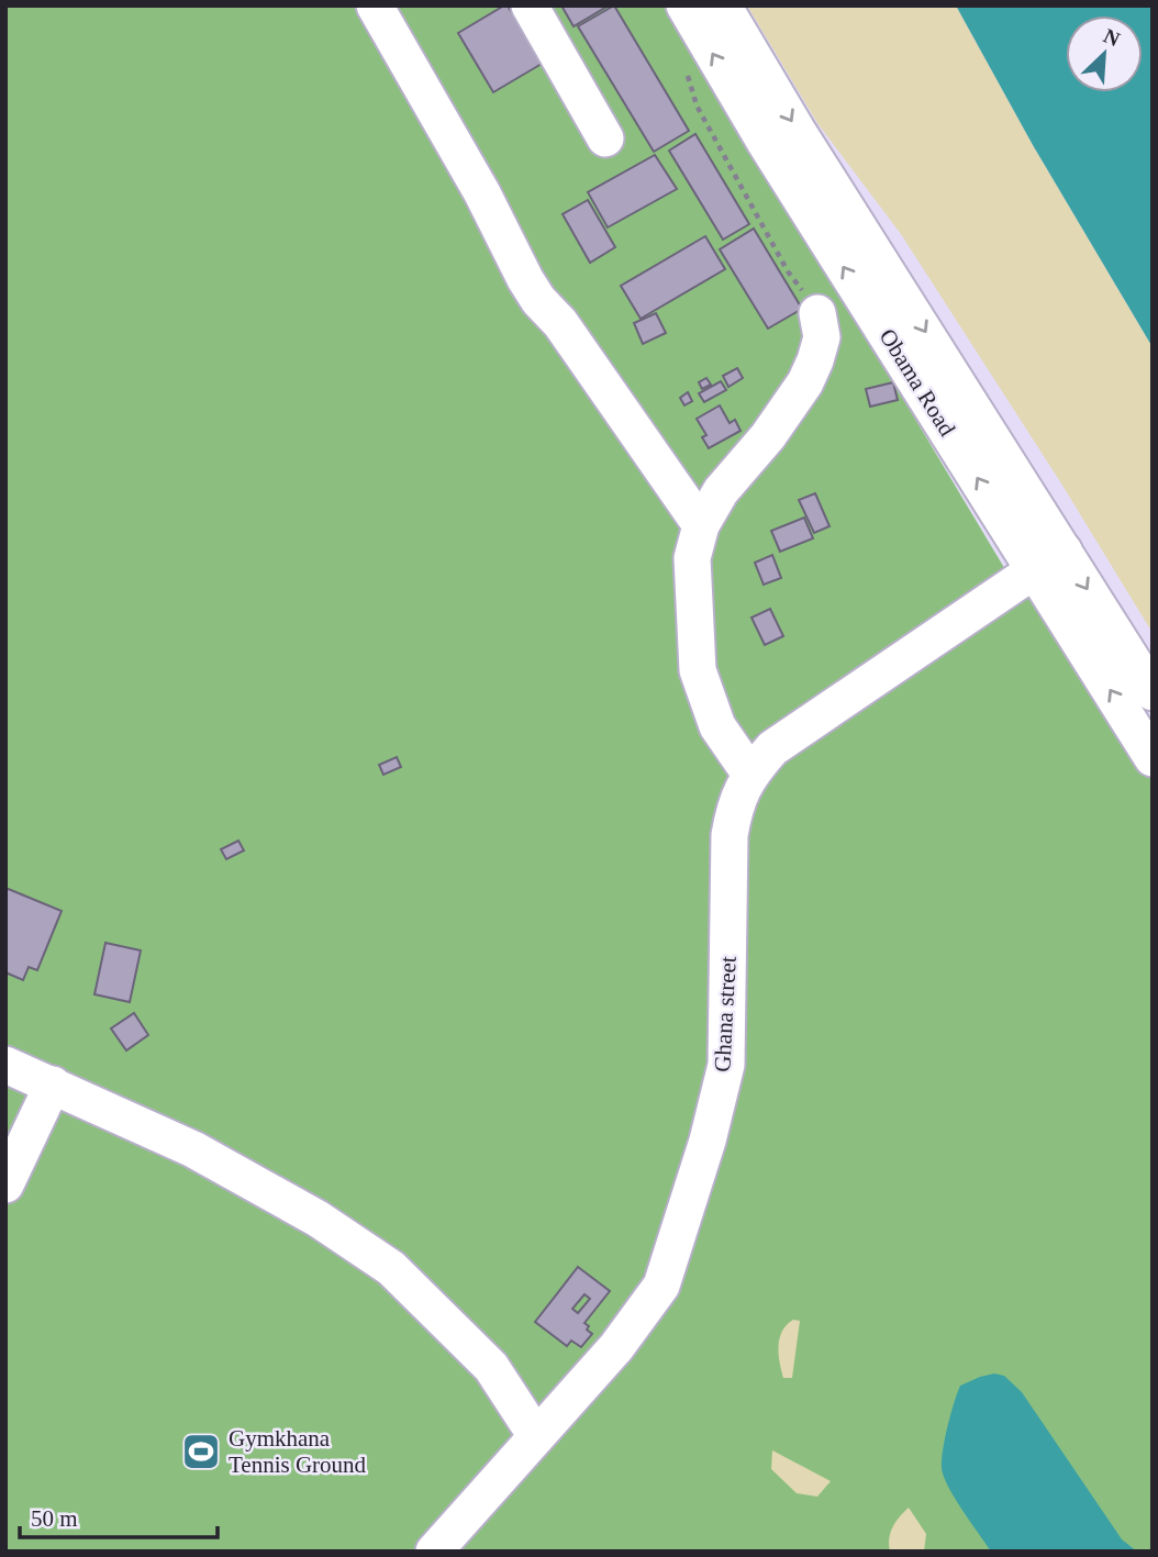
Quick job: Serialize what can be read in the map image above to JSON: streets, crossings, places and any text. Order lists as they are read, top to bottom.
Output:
{
  "streets": {
    "street": ["Obama Road", "Ghana street"]
  },
  "crossings": [
    ["Obama Road", "Ghana street"]
  ],
  "places": {
    "sports": ["Gymkhana Tennis Ground"]
  },
  "scale_bar": "50 m",
  "north": "top right"
}
